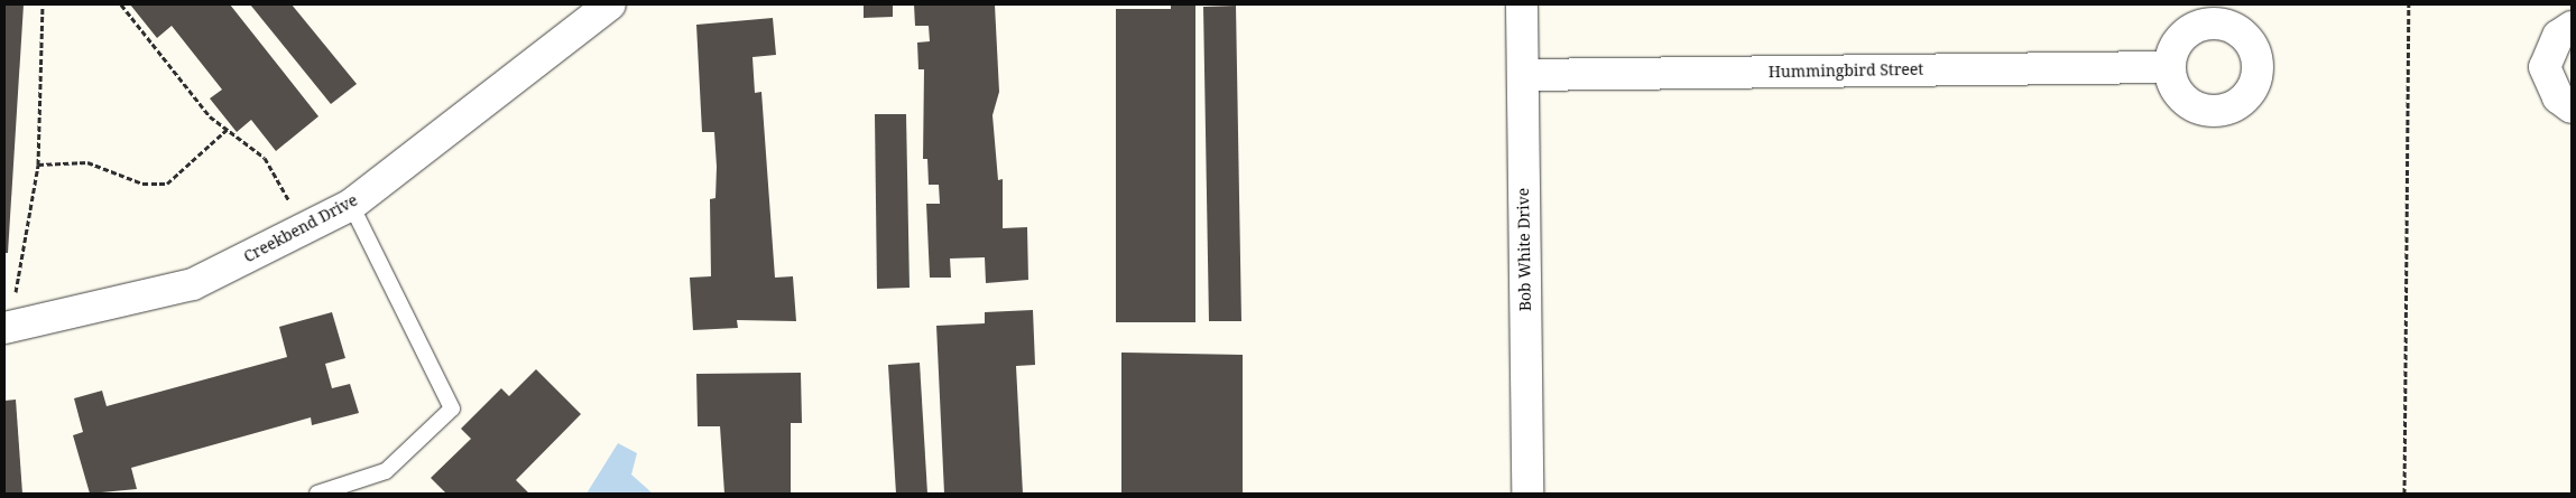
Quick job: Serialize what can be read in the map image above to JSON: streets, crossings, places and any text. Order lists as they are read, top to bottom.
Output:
{
  "streets": {
    "street": ["Hummingbird Street", "Creekbend Drive", "Bob White Drive"]
  },
  "crossings": [
    ["Hummingbird Street", "Bob White Drive"]
  ]
}
